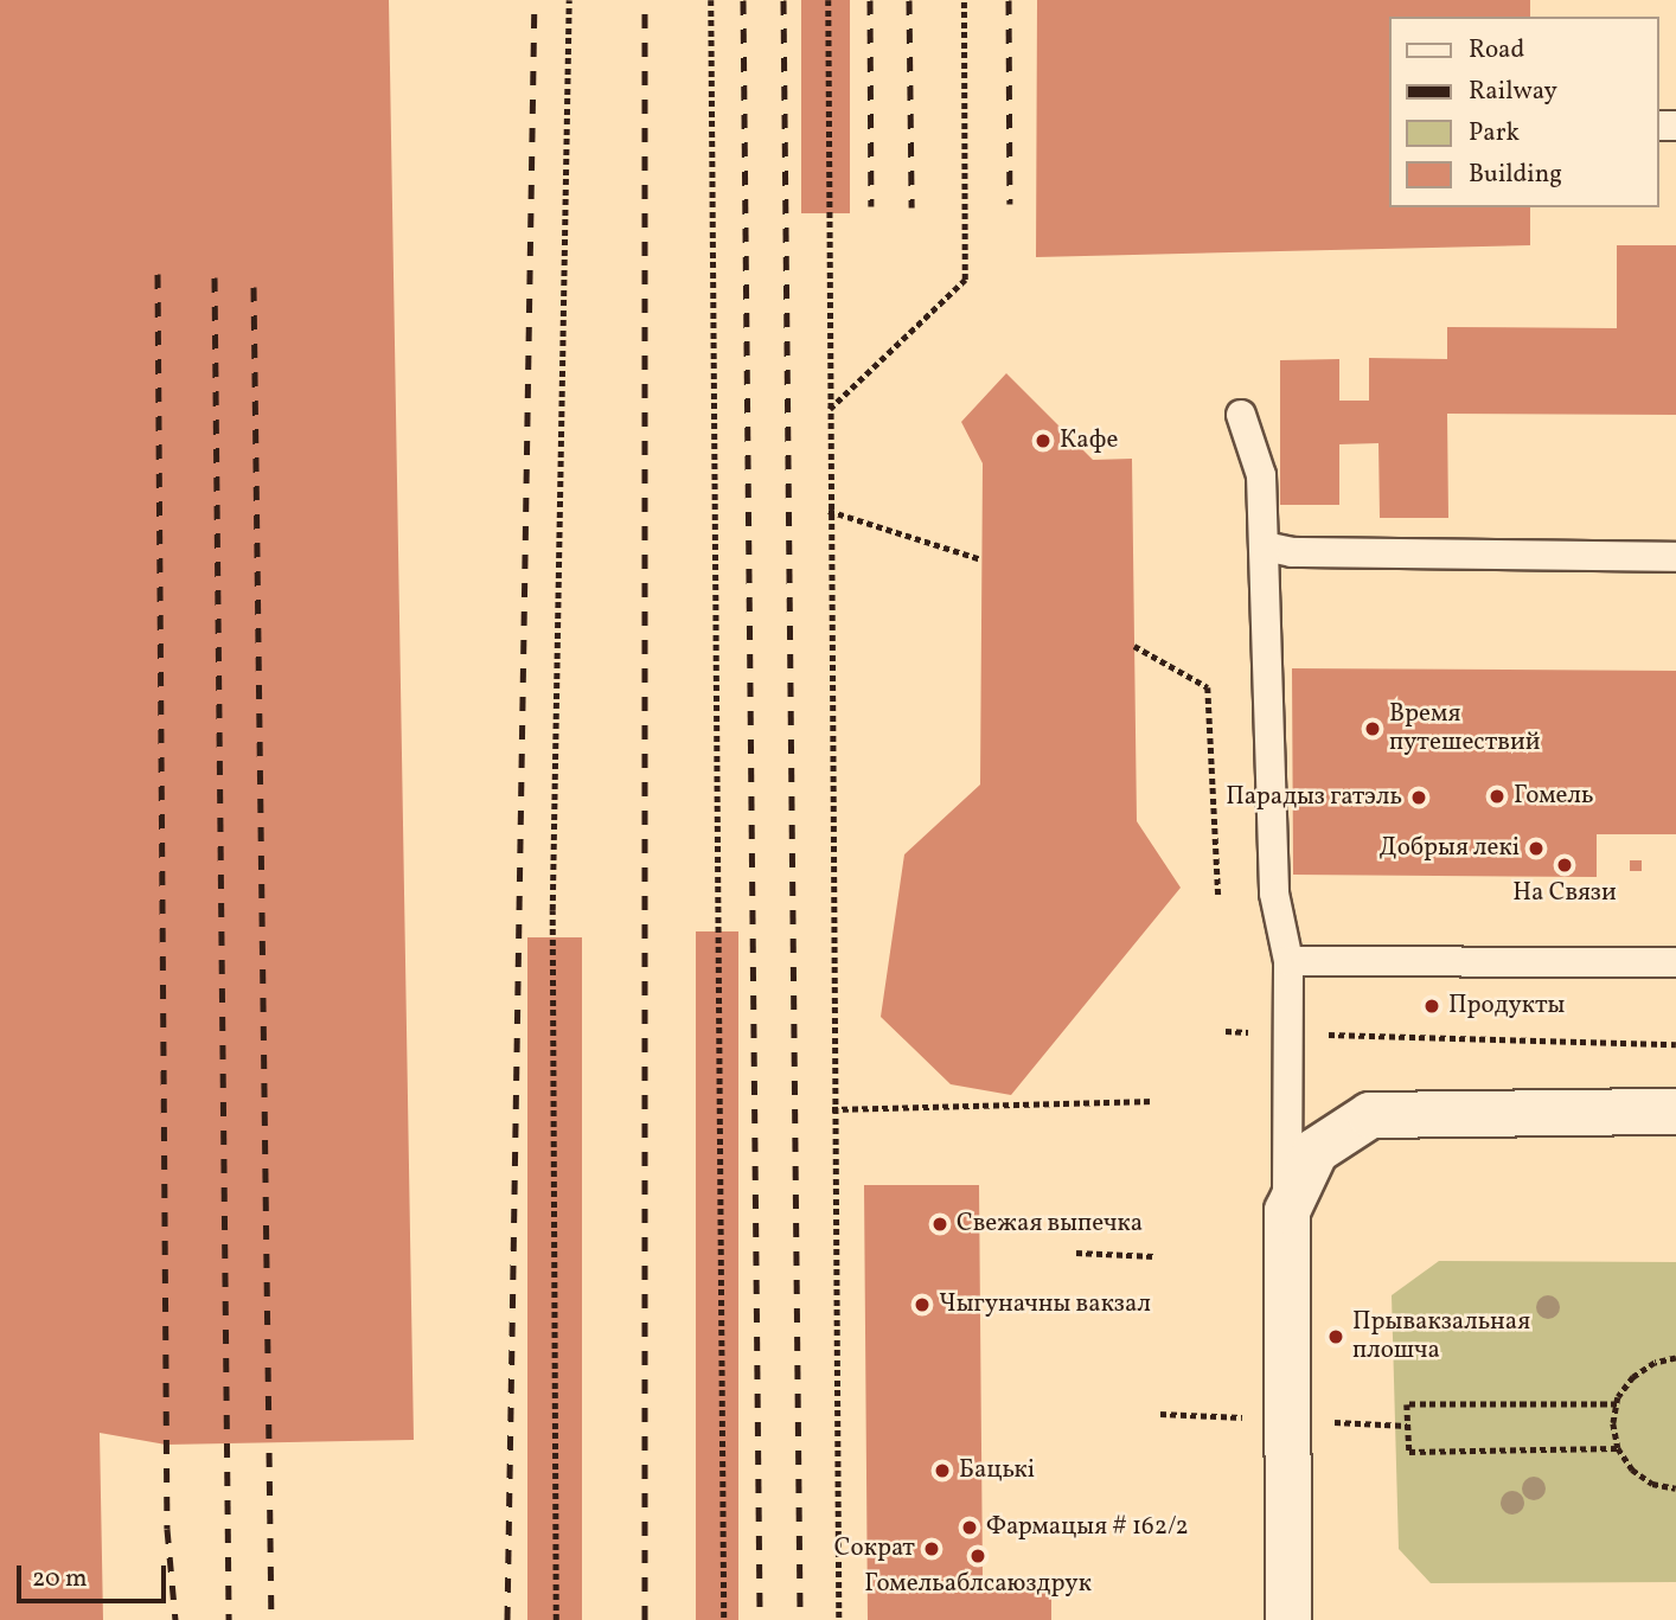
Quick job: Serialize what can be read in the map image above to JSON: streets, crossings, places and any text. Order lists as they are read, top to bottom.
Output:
{
  "places": [
    "Кафе",
    "Время путешествий",
    "Гомель",
    "Парадыз гатэль",
    "Добрыя лекі",
    "На Связи",
    "Продукты",
    "Свежая выпечка",
    "Чыгуначны вакзал",
    "Прывакзальная плошча",
    "Бацькі",
    "Фармацыя # 162/2",
    "Сократ",
    "Гомельаблсаюздрук"
  ],
  "legend": [
    "Road",
    "Railway",
    "Park",
    "Building"
  ],
  "scale_bar": "20 m"
}
